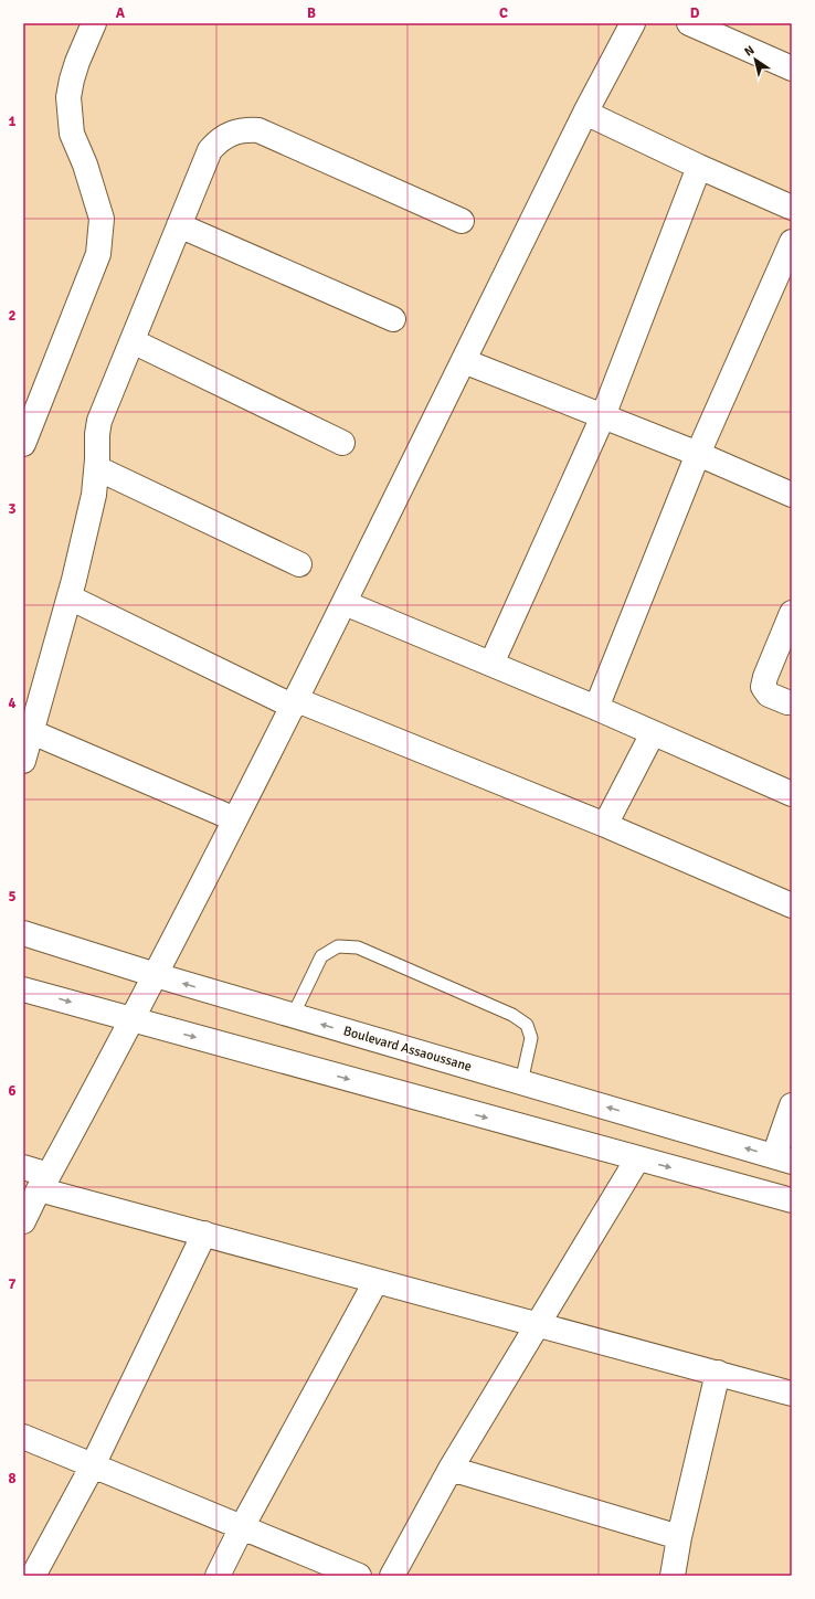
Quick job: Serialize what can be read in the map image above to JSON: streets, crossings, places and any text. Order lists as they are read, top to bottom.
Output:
{
  "streets": {
    "street": ["Boulevard Assaoussane"]
  },
  "north": "top left",
  "grid": {
    "columns": [
      "A",
      "B",
      "C",
      "D"
    ],
    "rows": [
      "1",
      "2",
      "3",
      "4",
      "5",
      "6",
      "7",
      "8"
    ]
  }
}
